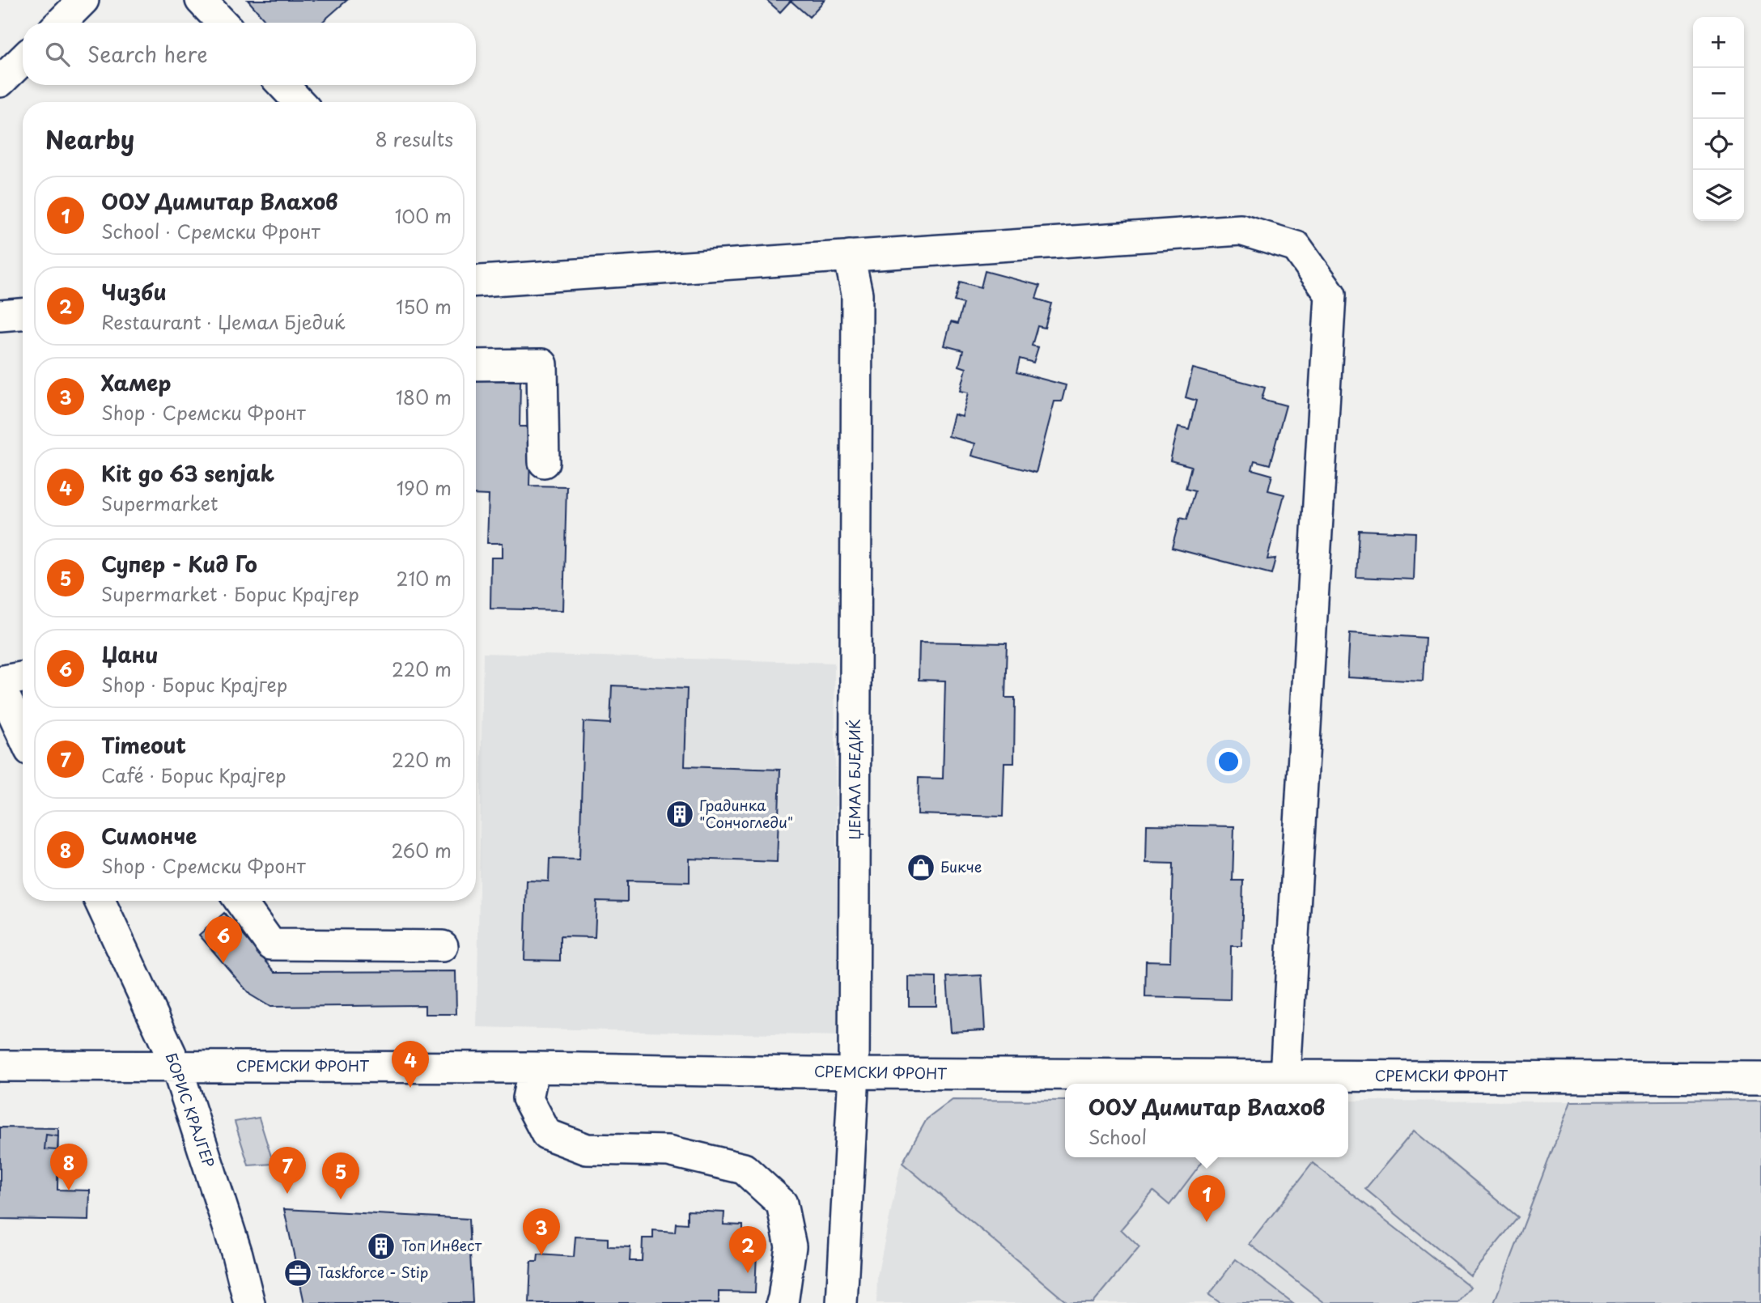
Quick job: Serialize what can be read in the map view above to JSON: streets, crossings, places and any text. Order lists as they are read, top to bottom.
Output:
{
  "streets": {
    "street": ["ЏЕМАЛ БЈЕДИЌ", "СРЕМСКИ ФРОНТ", "БОРИС КРАЈГЕР"]
  },
  "crossings": [
    ["ЏЕМАЛ БЈЕДИЌ", "СРЕМСКИ ФРОНТ"],
    ["СРЕМСКИ ФРОНТ", "БОРИС КРАЈГЕР"]
  ],
  "places": {
    "building": ["Градинка \"Сончогледи\"", "Топ Инвест"],
    "shop": ["Бикче"],
    "office": ["Taskforce - Stip"]
  },
  "page": {
    "map_buttons": ["+", "−"],
    "search": "Search here",
    "heading": ["Nearby", "8 results"],
    "list": [
      {
        "mark": "1",
        "name": "ООУ Димитар Влахов",
        "note": "School · Сремски Фронт",
        "value": "100 m"
      },
      {
        "mark": "2",
        "name": "Чизби",
        "note": "Restaurant · Џемал Бједиќ",
        "value": "150 m"
      },
      {
        "mark": "3",
        "name": "Хамер",
        "note": "Shop · Сремски Фронт",
        "value": "180 m"
      },
      {
        "mark": "4",
        "name": "Kit go 63 senjak",
        "note": "Supermarket",
        "value": "190 m"
      },
      {
        "mark": "5",
        "name": "Супер - Кид Го",
        "note": "Supermarket · Борис Крајгер",
        "value": "210 m"
      },
      {
        "mark": "6",
        "name": "Џани",
        "note": "Shop · Борис Крајгер",
        "value": "220 m"
      },
      {
        "mark": "7",
        "name": "Timeout",
        "note": "Café · Борис Крајгер",
        "value": "220 m"
      },
      {
        "mark": "8",
        "name": "Симонче",
        "note": "Shop · Сремски Фронт",
        "value": "260 m"
      }
    ],
    "pins": [
      "6",
      "4",
      "8",
      "7",
      "5",
      "1",
      "3",
      "2"
    ],
    "popup": ["ООУ Димитар Влахов", "School"]
  }
}
